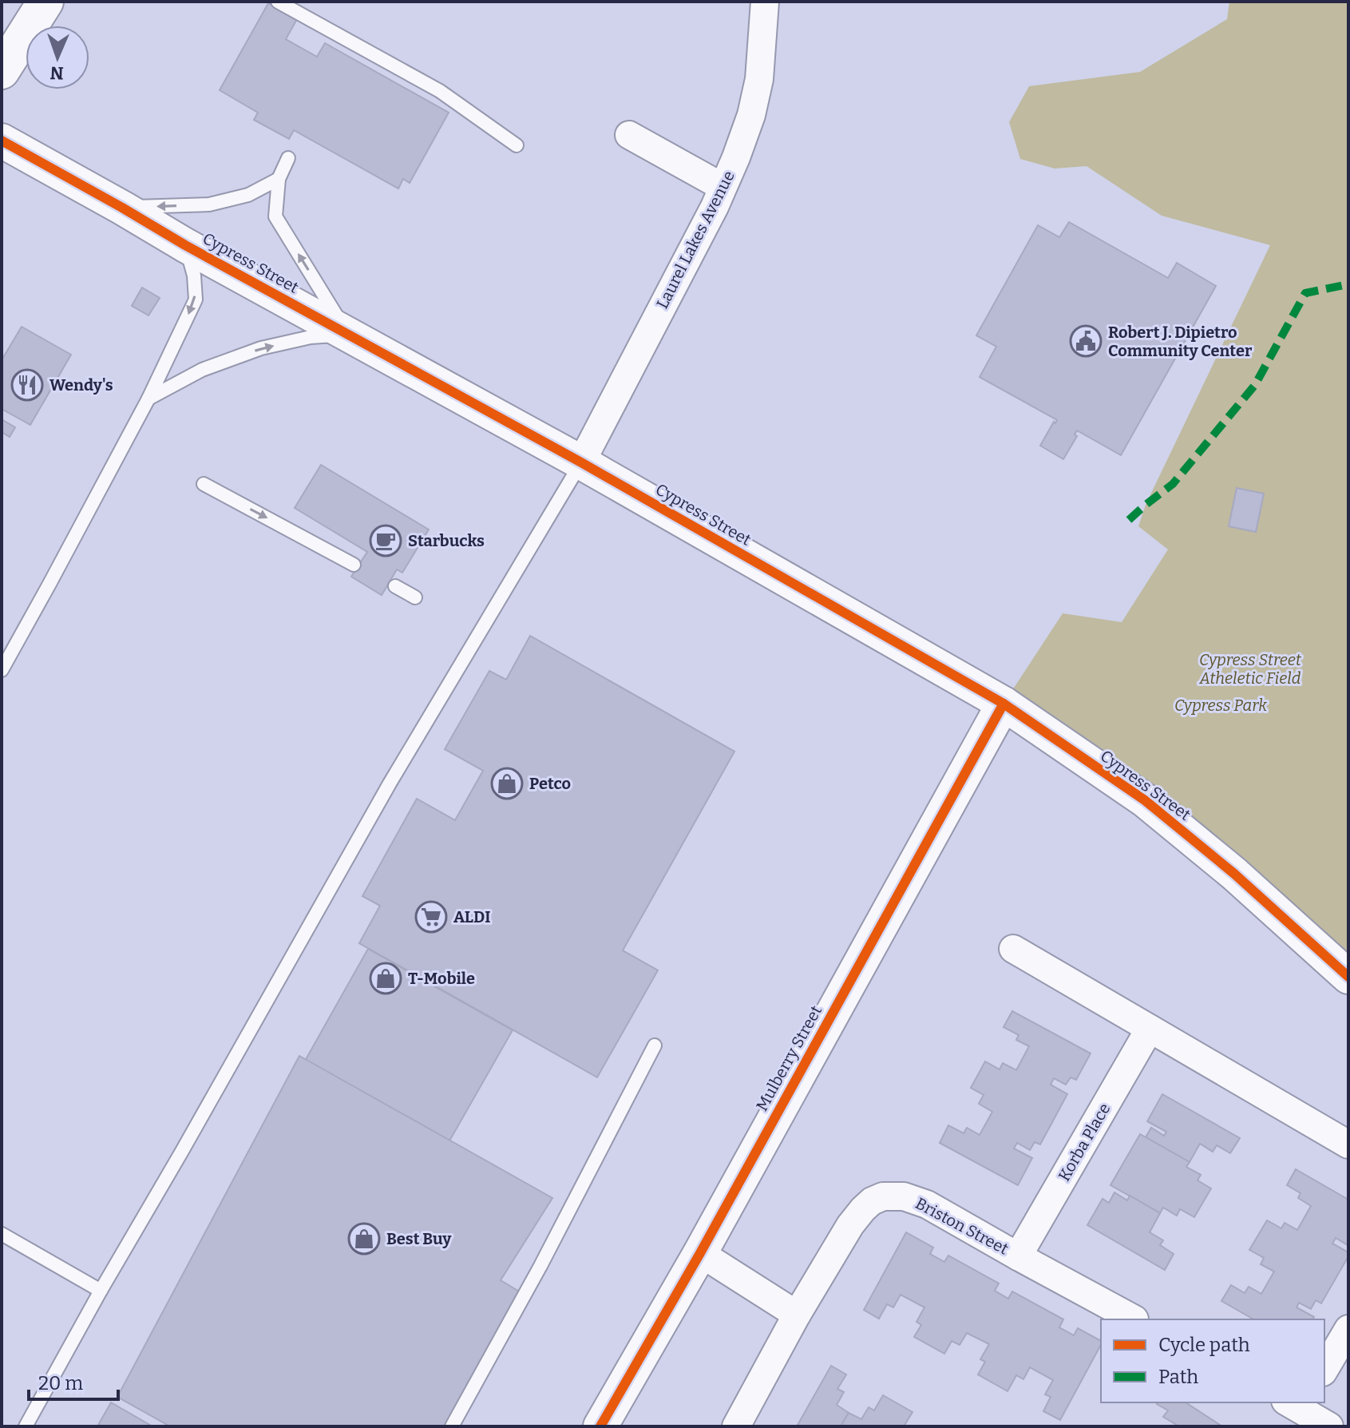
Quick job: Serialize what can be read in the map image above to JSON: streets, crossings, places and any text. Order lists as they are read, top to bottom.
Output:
{
  "streets": {
    "street": [
      "Laurel Lakes Avenue",
      "Cypress Street",
      "Mulberry Street",
      "Korba Place",
      "Briston Street"
    ]
  },
  "crossings": [
    ["Laurel Lakes Avenue", "Cypress Street"],
    ["Cypress Street", "Mulberry Street"],
    ["Korba Place", "Briston Street"]
  ],
  "parks": ["Cypress Street Atheletic Field", "Cypress Park"],
  "places": {
    "public building": ["Robert J. Dipietro Community Center"],
    "restaurant": ["Wendy's"],
    "cafe": ["Starbucks"],
    "shop": ["Petco", "T-Mobile", "Best Buy"],
    "supermarket": ["ALDI"]
  },
  "legend": ["Cycle path", "Path"],
  "scale_bar": "20 m",
  "north": "bottom"
}
